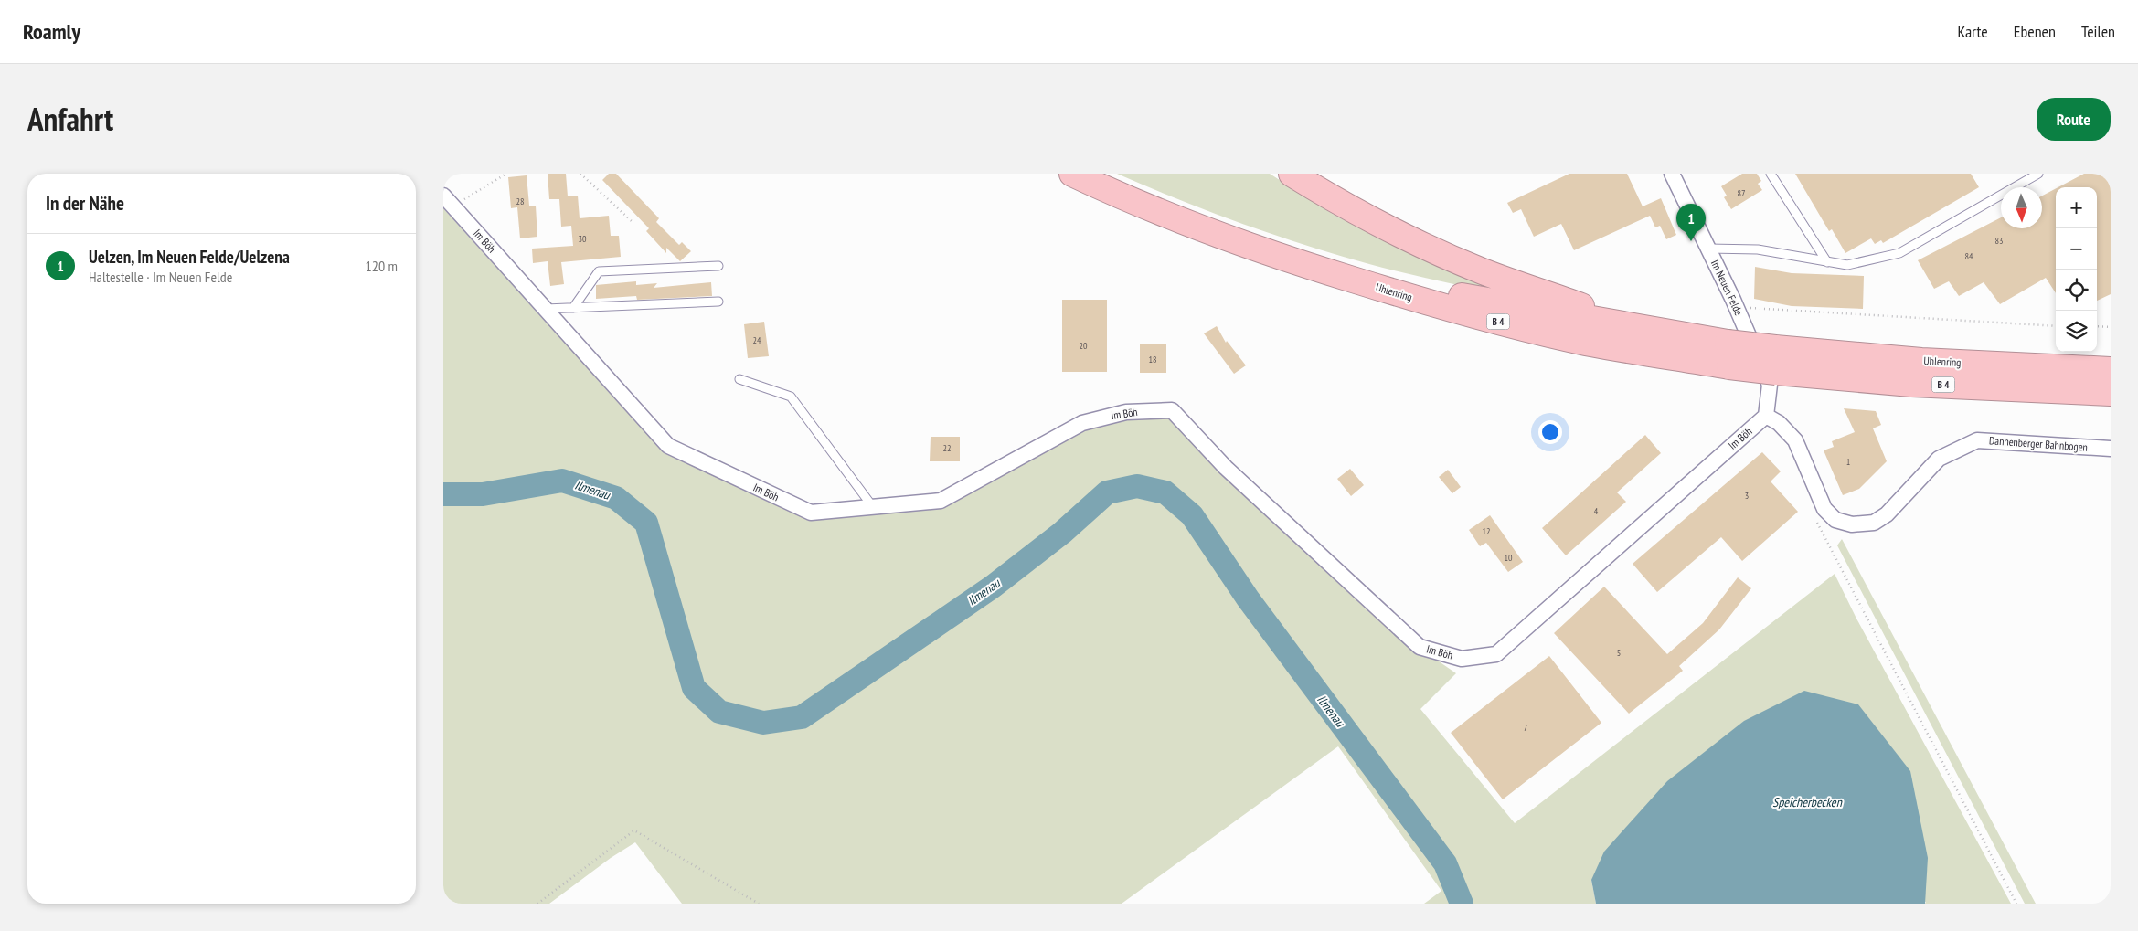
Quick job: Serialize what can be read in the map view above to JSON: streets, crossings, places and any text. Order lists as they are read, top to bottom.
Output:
{
  "streets": {
    "highway": ["Uhlenring", "B 4"],
    "street": ["Im Böh", "Im Neuen Felde", "Dannenberger Bahnbogen"]
  },
  "crossings": [
    ["Im Böh", "Im Neuen Felde"],
    ["Uhlenring", "B 4"]
  ],
  "water": ["Ilmenau", "Speicherbecken"],
  "house_numbers": [
    "87",
    "28",
    "30",
    "83",
    "84",
    "24",
    "20",
    "18",
    "22",
    "1",
    "3",
    "4",
    "12",
    "10",
    "5",
    "7"
  ],
  "north": "bottom",
  "page": {
    "header": "Roamly",
    "nav": ["Karte", "Ebenen", "Teilen"],
    "title": "Anfahrt",
    "buttons": "Route",
    "heading": "In der Nähe",
    "map_buttons": ["+", "−"],
    "pins": "1",
    "list": [
      {
        "mark": "1",
        "name": "Uelzen, Im Neuen Felde/Uelzena",
        "note": "Haltestelle · Im Neuen Felde",
        "value": "120 m"
      }
    ]
  }
}
